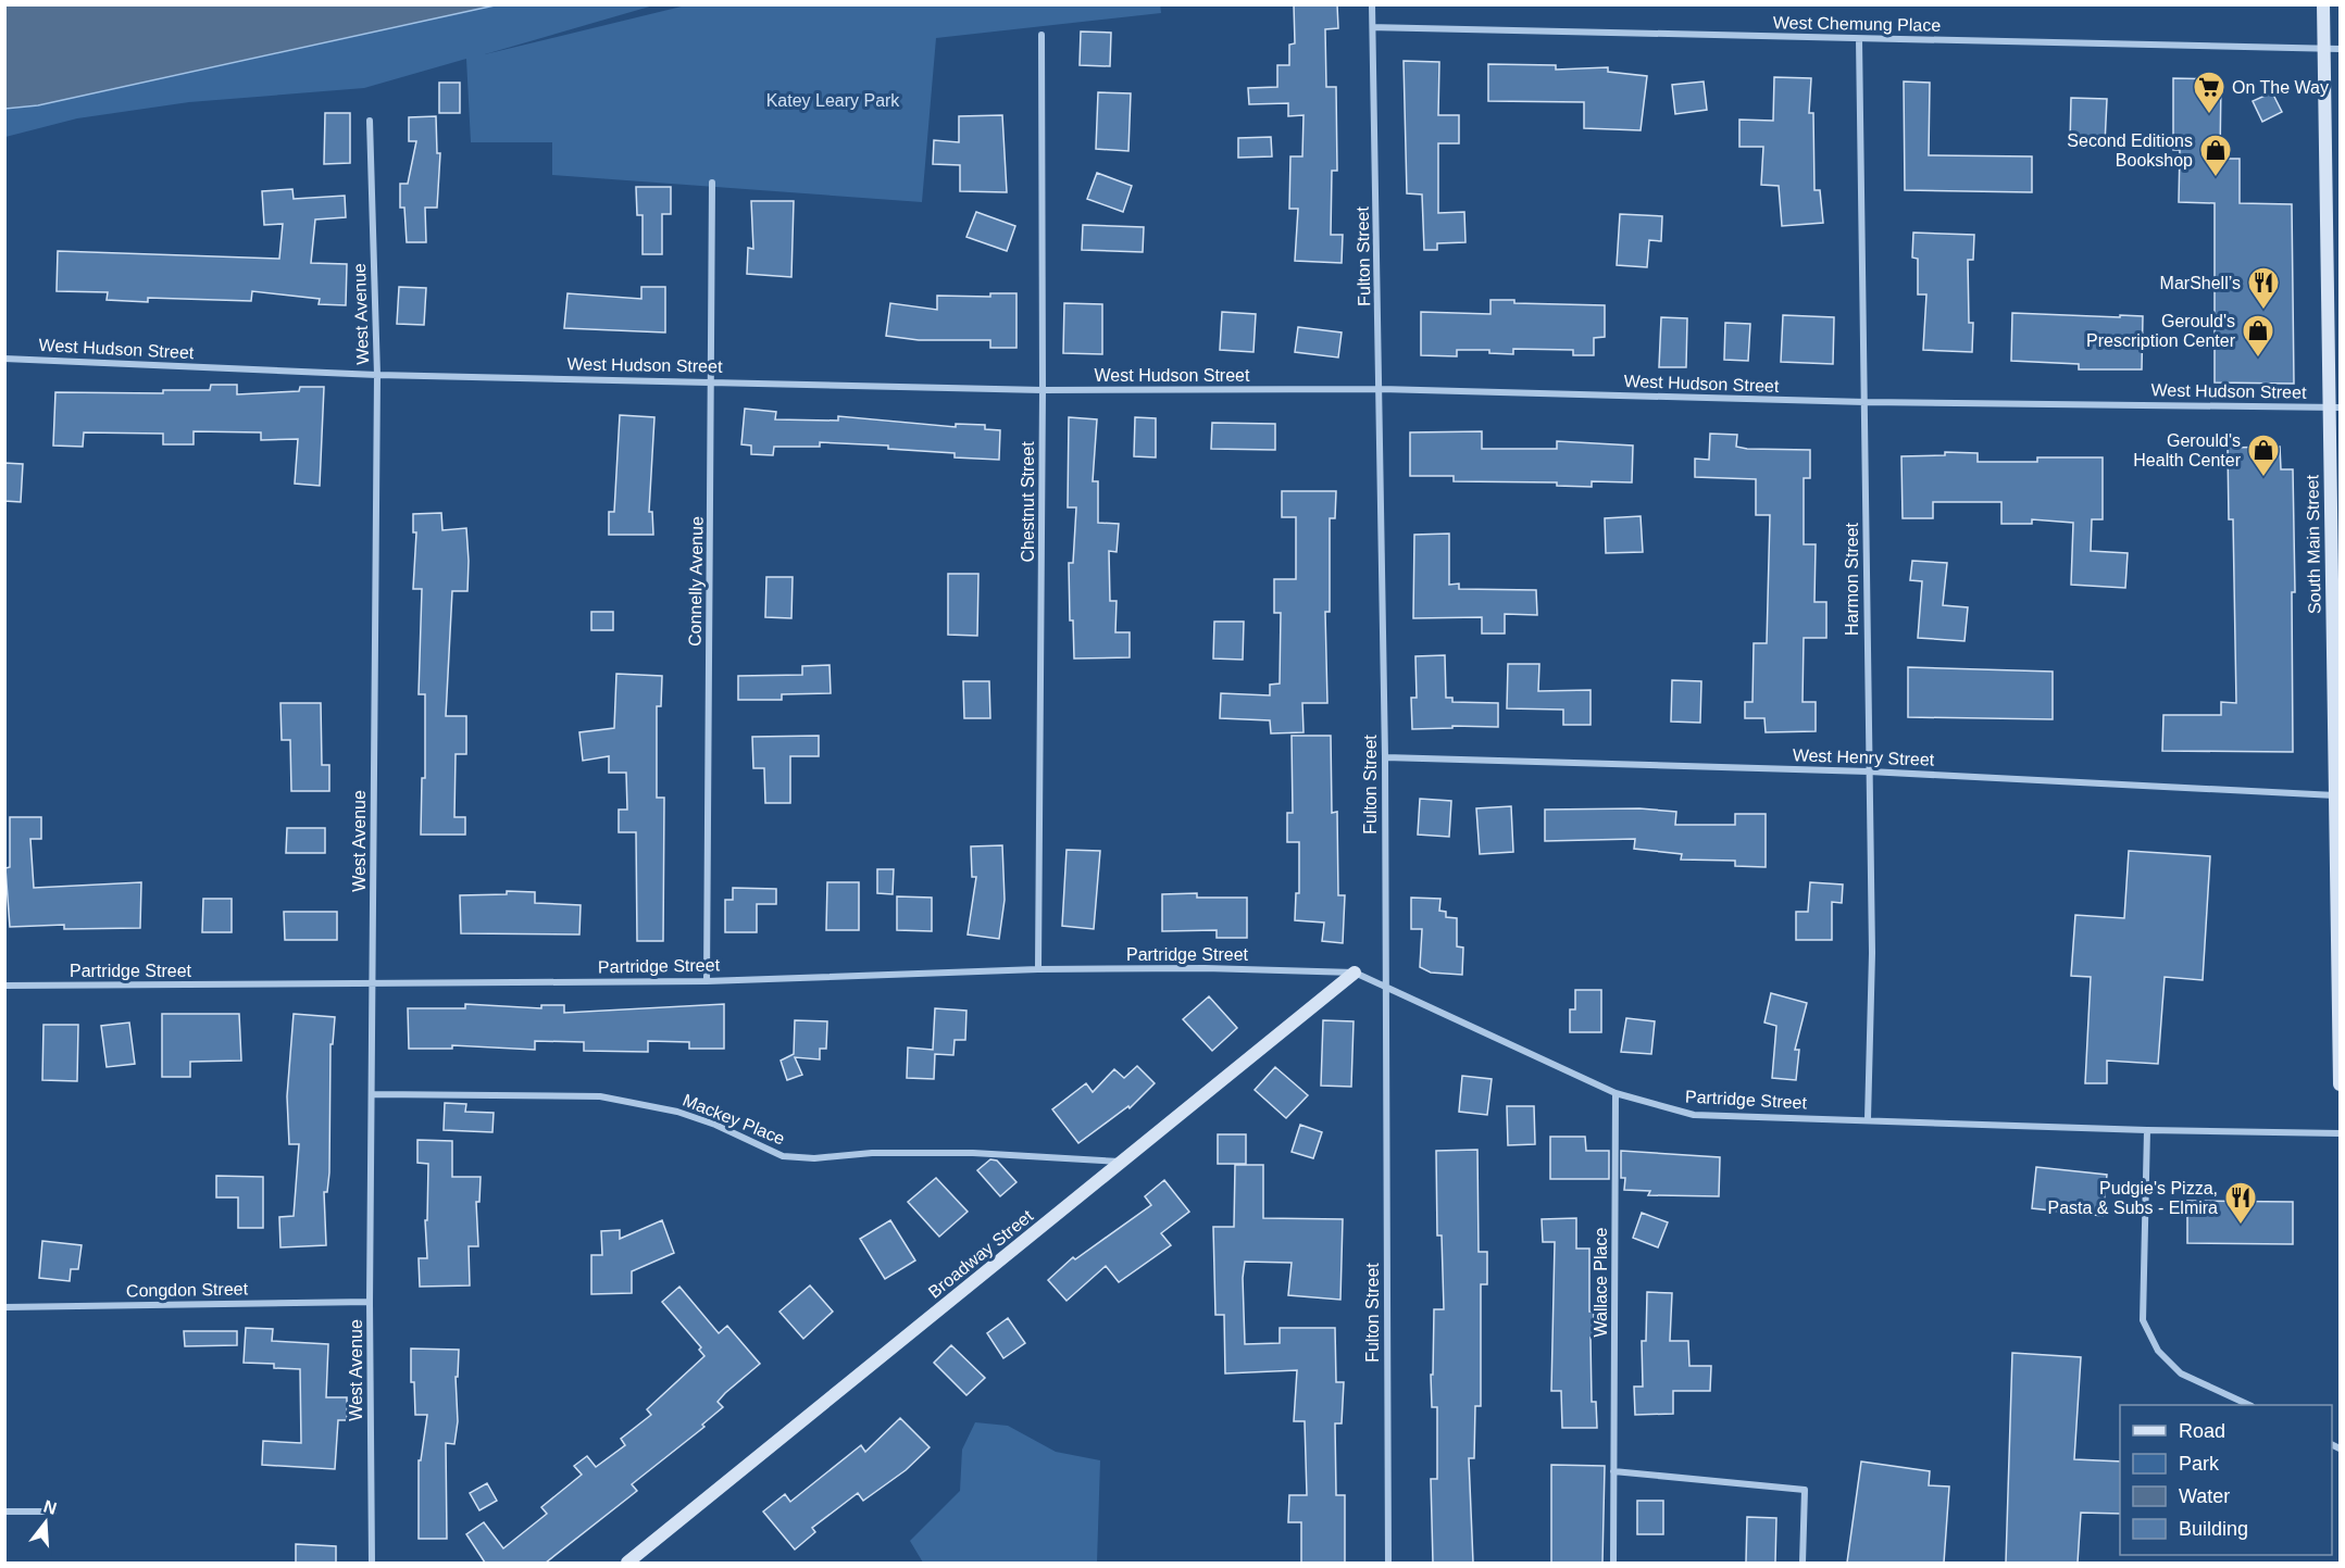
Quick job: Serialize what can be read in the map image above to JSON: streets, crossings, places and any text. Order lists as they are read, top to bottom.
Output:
{
  "streets": {
    "main road": ["South Main Street", "Broadway Street"],
    "street": [
      "West Chemung Place",
      "Fulton Street",
      "West Avenue",
      "West Hudson Street",
      "Chestnut Street",
      "Harmon Street",
      "Connelly Avenue",
      "West Henry Street",
      "Partridge Street",
      "Mackey Place",
      "Wallace Place",
      "Congdon Street"
    ]
  },
  "crossings": [
    ["West Chemung Place", "Fulton Street"],
    ["West Chemung Place", "South Main Street"],
    ["West Chemung Place", "Harmon Street"],
    ["Fulton Street", "West Hudson Street"],
    ["Fulton Street", "West Henry Street"],
    ["Fulton Street", "Partridge Street"],
    ["West Avenue", "West Hudson Street"],
    ["West Avenue", "Partridge Street"],
    ["West Avenue", "Mackey Place"],
    ["West Avenue", "Congdon Street"],
    ["West Hudson Street", "Chestnut Street"],
    ["West Hudson Street", "South Main Street"],
    ["West Hudson Street", "Harmon Street"],
    ["West Hudson Street", "Connelly Avenue"],
    ["Chestnut Street", "Partridge Street"],
    ["South Main Street", "West Henry Street"],
    ["Harmon Street", "West Henry Street"],
    ["Harmon Street", "Partridge Street"],
    ["Connelly Avenue", "Partridge Street"],
    ["Partridge Street", "Broadway Street"],
    ["Partridge Street", "Wallace Place"],
    ["Mackey Place", "Broadway Street"]
  ],
  "parks": ["Katey Leary Park"],
  "places": {
    "supermarket": ["On The Way"],
    "shop": ["Second Editions Bookshop", "Gerould's Prescription Center", "Gerould's Health Center"],
    "restaurant": ["MarShell’s", "Pudgie's Pizza, Pasta & Subs - Elmira"]
  },
  "legend": [
    "Road",
    "Park",
    "Water",
    "Building"
  ],
  "north": "top"
}
